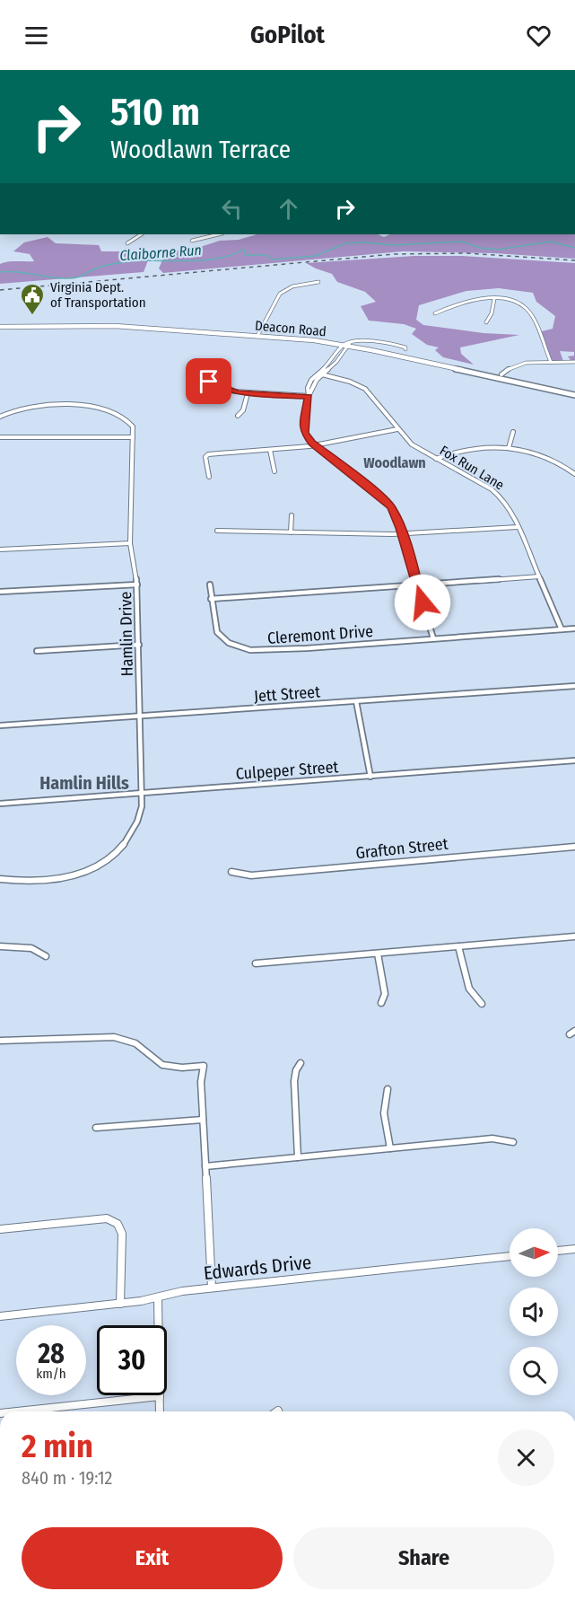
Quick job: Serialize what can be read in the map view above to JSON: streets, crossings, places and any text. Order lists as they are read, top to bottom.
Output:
{
  "streets": {
    "main road": ["Deacon Road"],
    "street": [
      "Fox Run Lane",
      "Hamlin Drive",
      "Cleremont Drive",
      "Jett Street",
      "Culpeper Street",
      "Grafton Street",
      "Edwards Drive"
    ]
  },
  "crossings": [
    ["Fox Run Lane", "Cleremont Drive"],
    ["Hamlin Drive", "Jett Street"],
    ["Hamlin Drive", "Culpeper Street"]
  ],
  "districts": ["Woodlawn", "Hamlin Hills"],
  "water": ["Claiborne Run"],
  "places": {
    "public building": ["Virginia Dept. of Transportation"]
  },
  "north": "right",
  "page": {
    "header": "GoPilot",
    "turn": ["510 m", "Woodlawn Terrace"],
    "speed": "28 km/h",
    "limit": "30",
    "heading": ["2 min", "840 m · 19:12"],
    "buttons": ["Exit", "Share"]
  }
}
